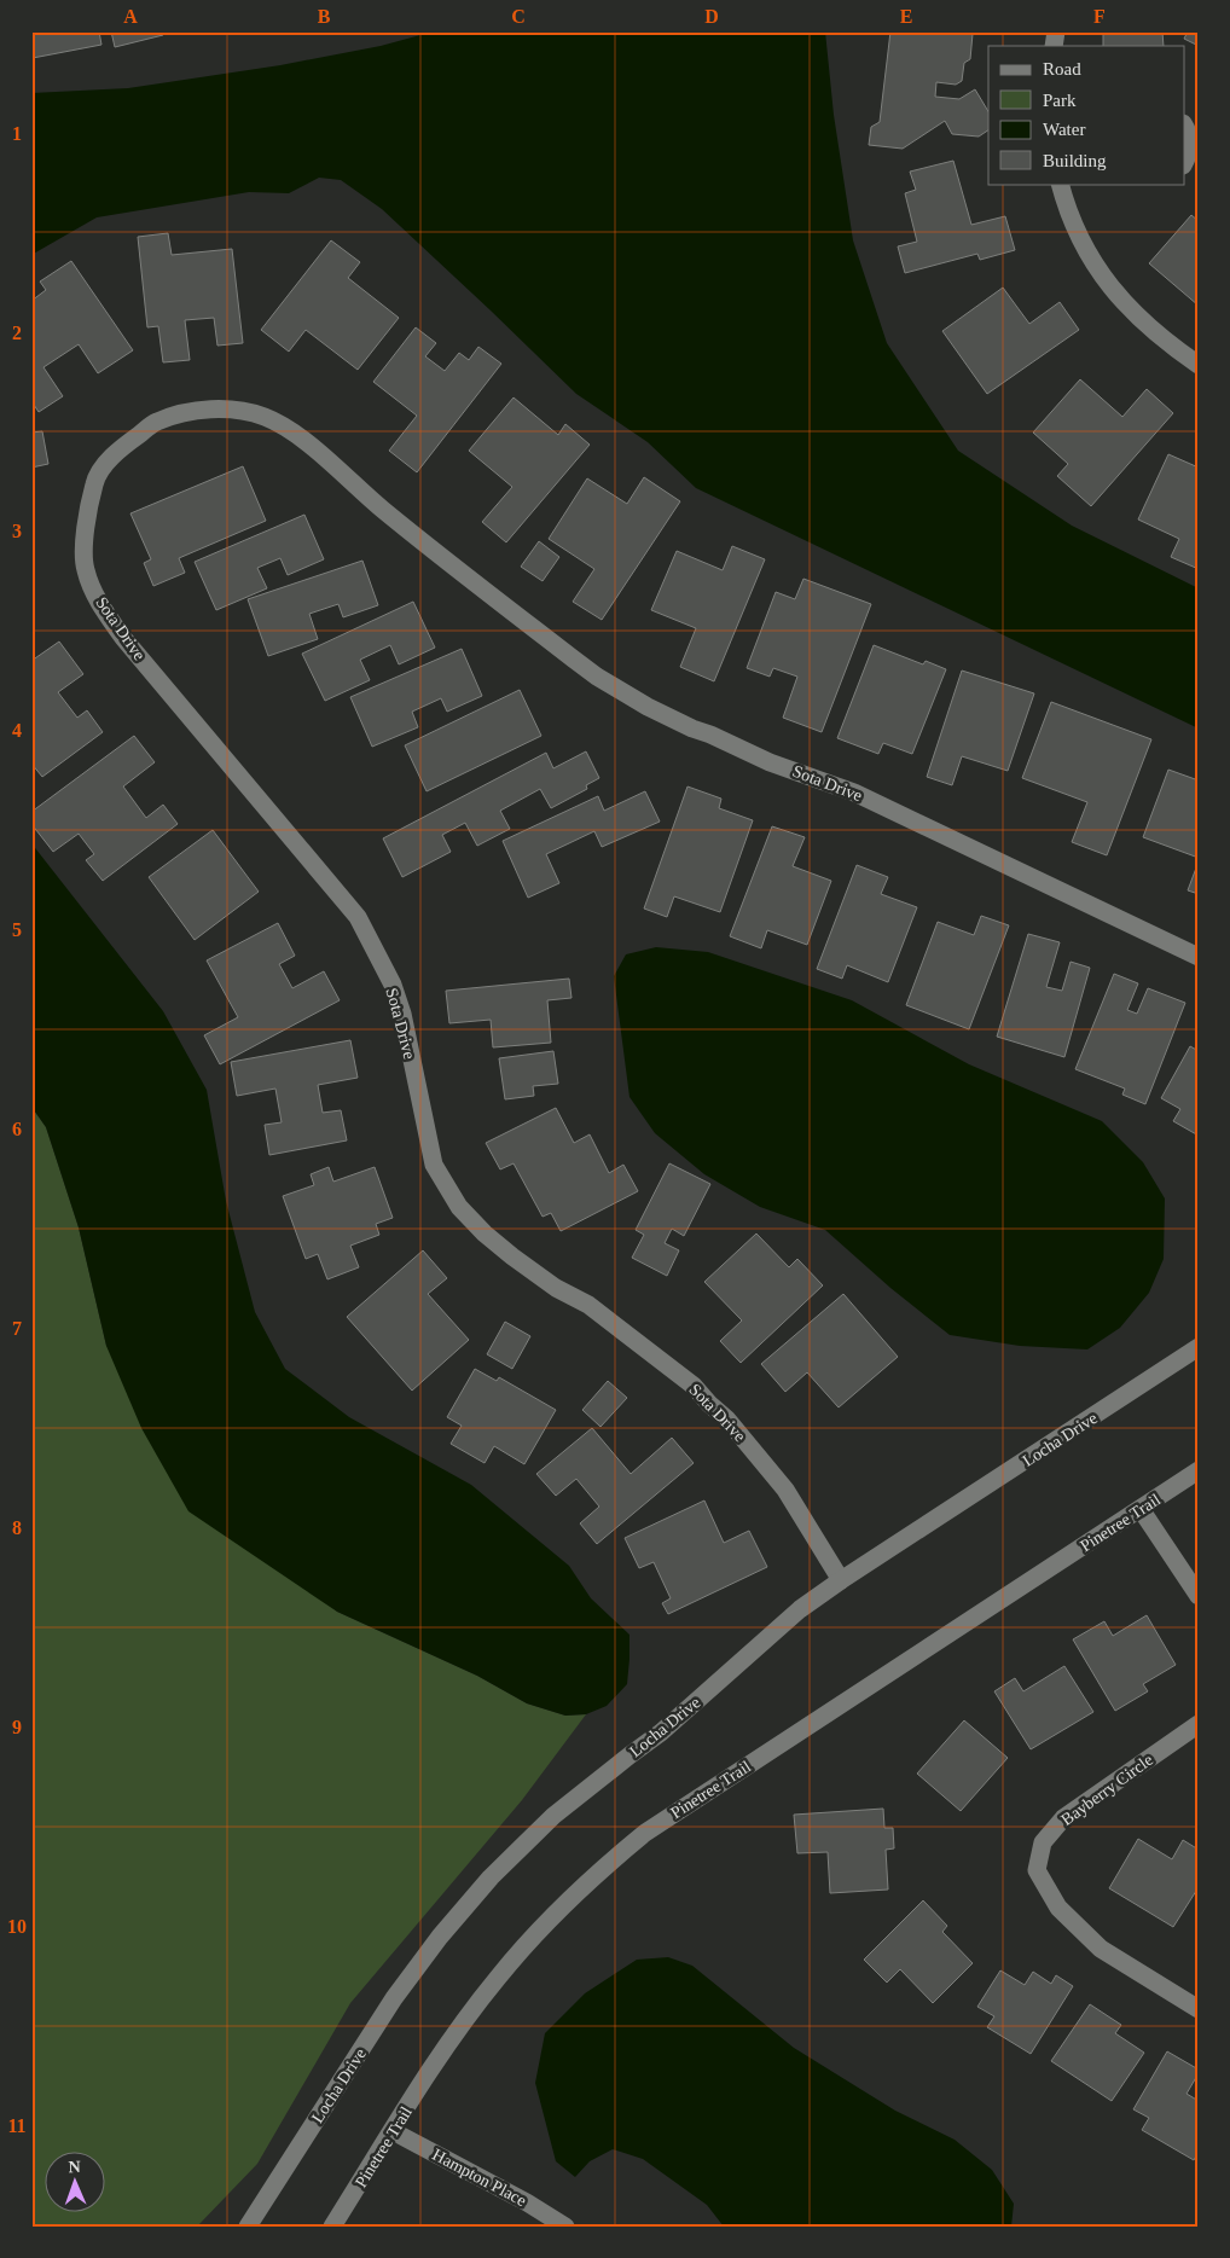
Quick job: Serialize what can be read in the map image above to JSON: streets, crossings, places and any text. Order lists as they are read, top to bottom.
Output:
{
  "streets": {
    "street": [
      "Sota Drive",
      "Locha Drive",
      "Pinetree Trail",
      "Bayberry Circle",
      "Hampton Place"
    ]
  },
  "crossings": [
    ["Sota Drive", "Locha Drive"],
    ["Pinetree Trail", "Hampton Place"]
  ],
  "legend": [
    "Road",
    "Park",
    "Water",
    "Building"
  ],
  "north": "top",
  "grid": {
    "columns": [
      "A",
      "B",
      "C",
      "D",
      "E",
      "F"
    ],
    "rows": [
      "1",
      "2",
      "3",
      "4",
      "5",
      "6",
      "7",
      "8",
      "9",
      "10",
      "11"
    ]
  }
}
